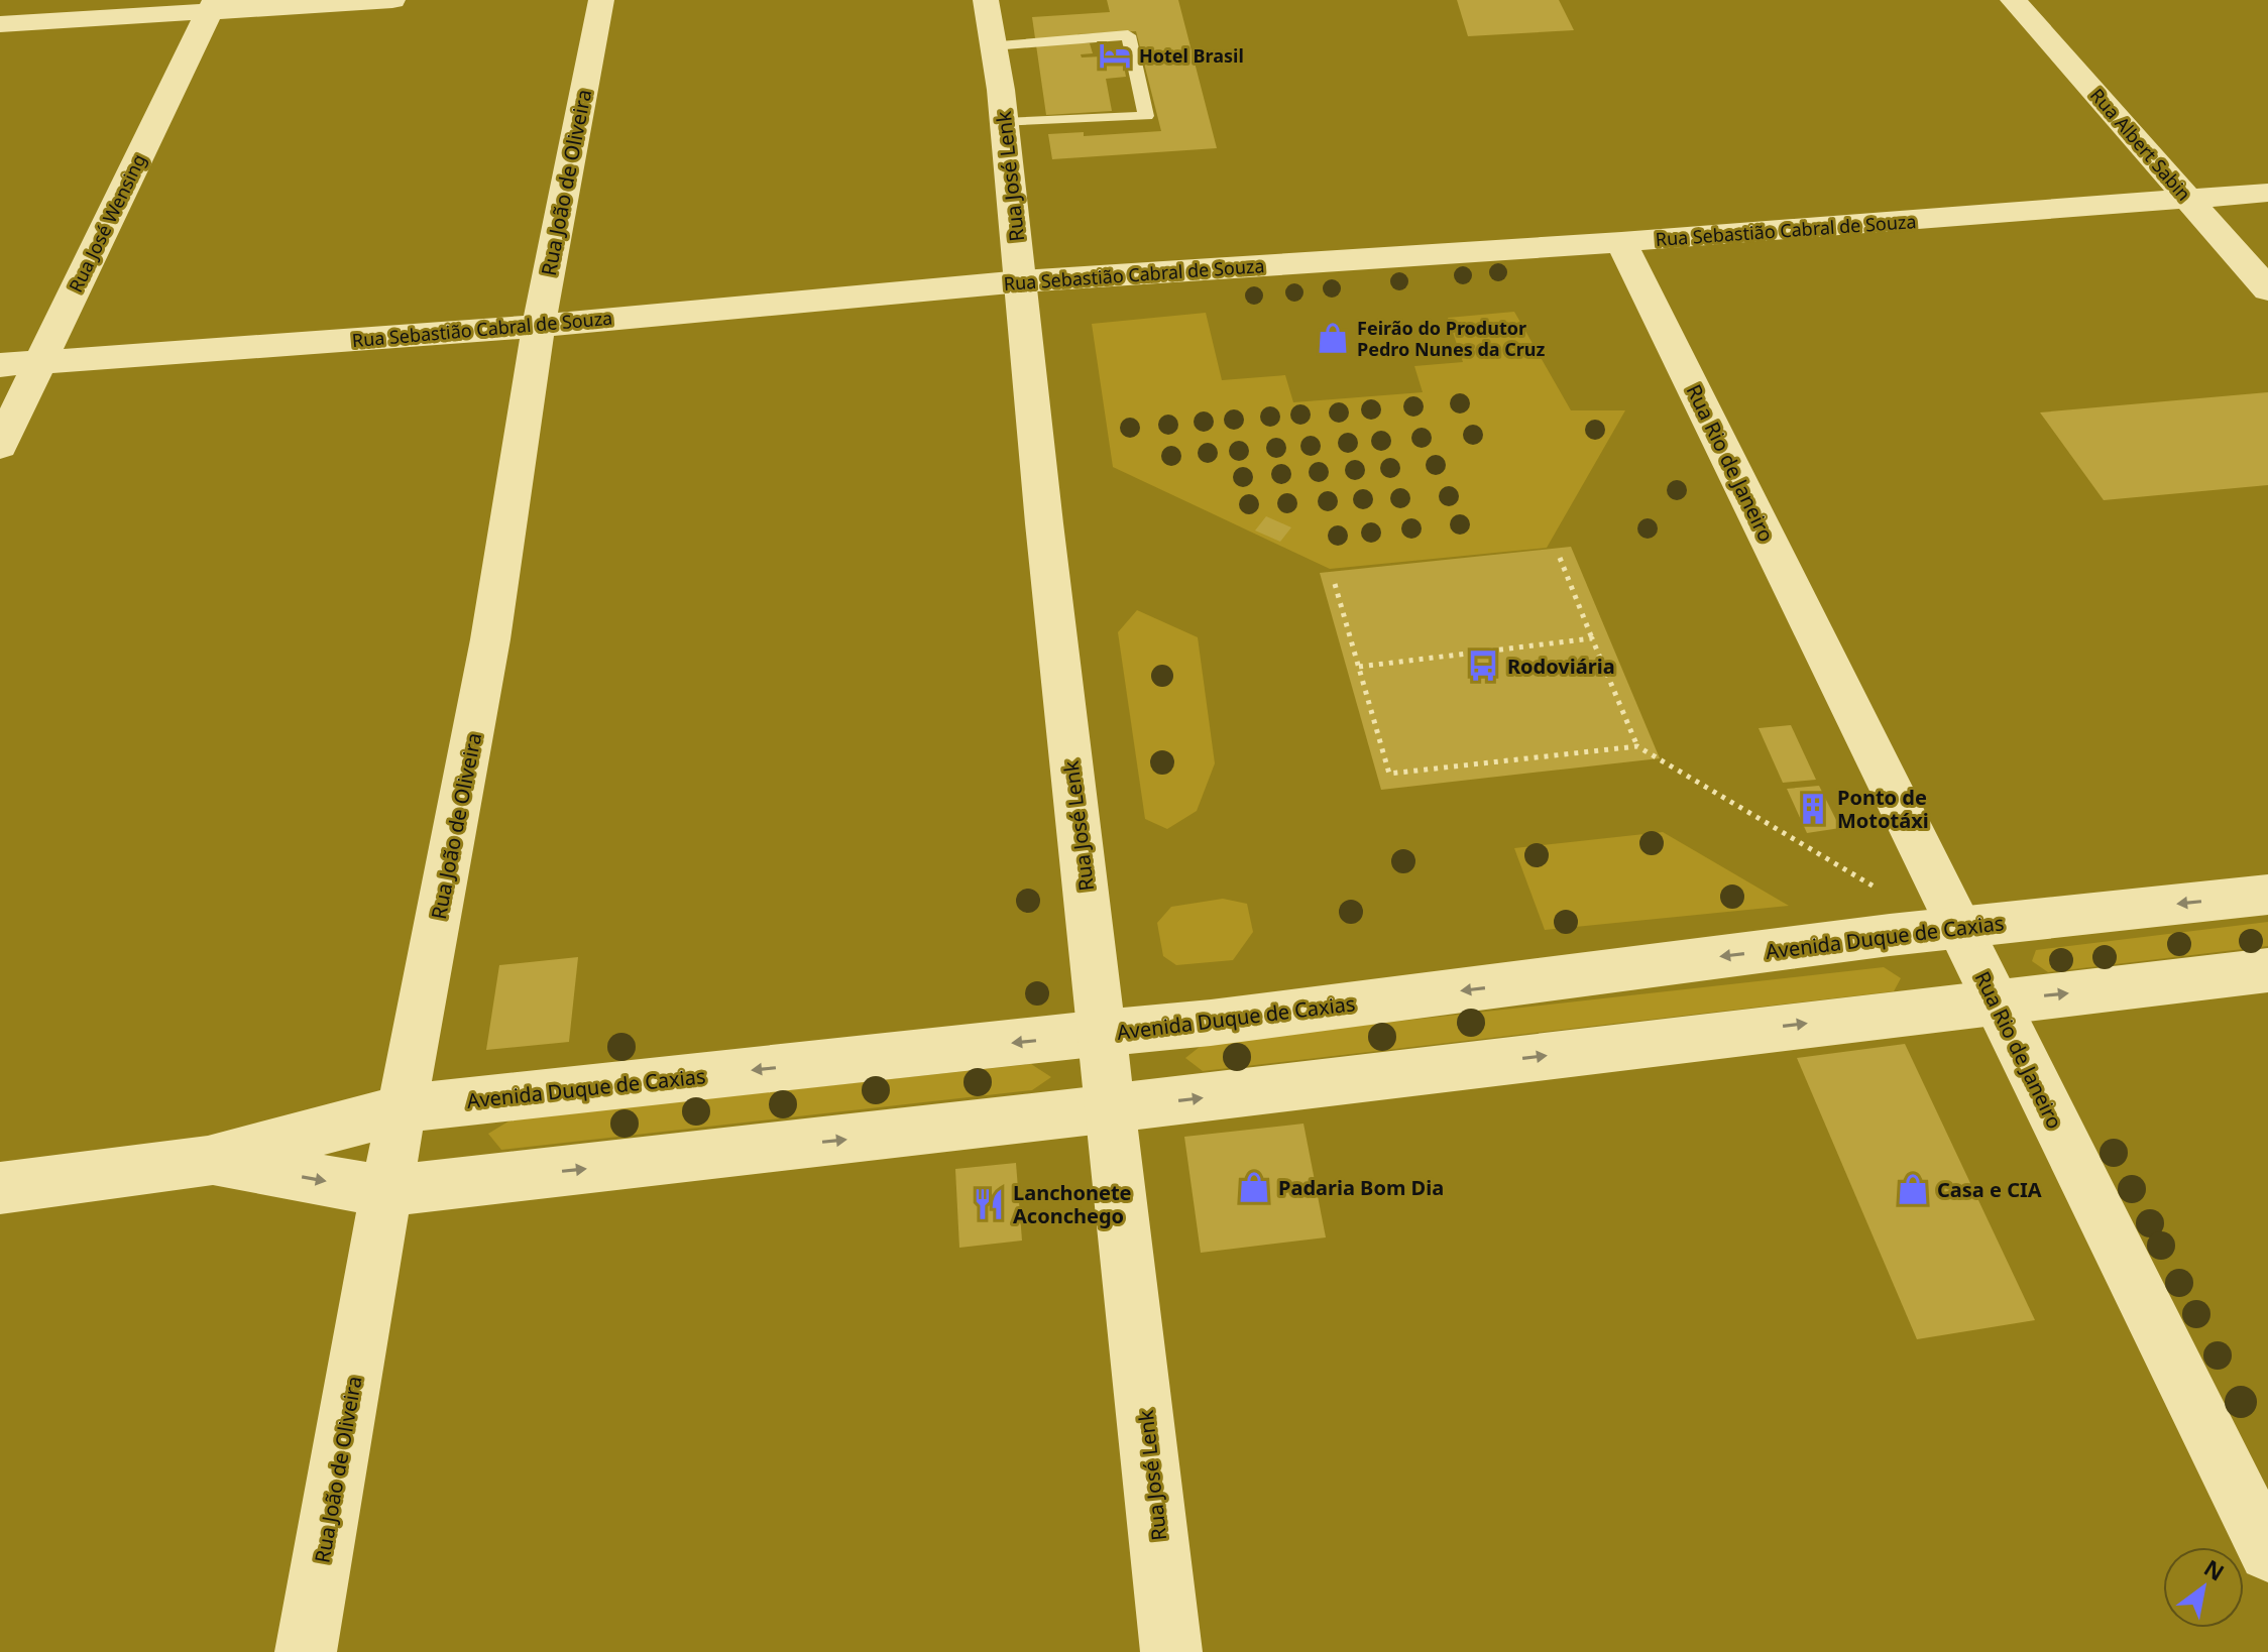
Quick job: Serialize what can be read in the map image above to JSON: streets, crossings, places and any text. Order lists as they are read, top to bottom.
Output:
{
  "streets": {
    "street": [
      "Rua Albert Sabin",
      "Rua José Lenk",
      "Rua João de Oliveira",
      "Rua José Wensing",
      "Rua Sebastião Cabral de Souza",
      "Rua Rio de Janeiro",
      "Avenida Duque de Caxias"
    ]
  },
  "crossings": [
    ["Rua Albert Sabin", "Rua Sebastião Cabral de Souza"],
    ["Rua José Lenk", "Rua Sebastião Cabral de Souza"],
    ["Rua José Lenk", "Avenida Duque de Caxias"],
    ["Rua João de Oliveira", "Rua Sebastião Cabral de Souza"],
    ["Rua João de Oliveira", "Avenida Duque de Caxias"],
    ["Rua José Wensing", "Rua Sebastião Cabral de Souza"],
    ["Rua Sebastião Cabral de Souza", "Rua Rio de Janeiro"],
    ["Rua Rio de Janeiro", "Avenida Duque de Caxias"]
  ],
  "places": {
    "hotel": ["Hotel Brasil"],
    "shop": ["Feirão do Produtor Pedro Nunes da Cruz", "Padaria Bom Dia", "Casa e CIA"],
    "bus stop": ["Rodoviária"],
    "building": ["Ponto de Mototáxi"],
    "restaurant": ["Lanchonete Aconchego"]
  },
  "north": "top right"
}
